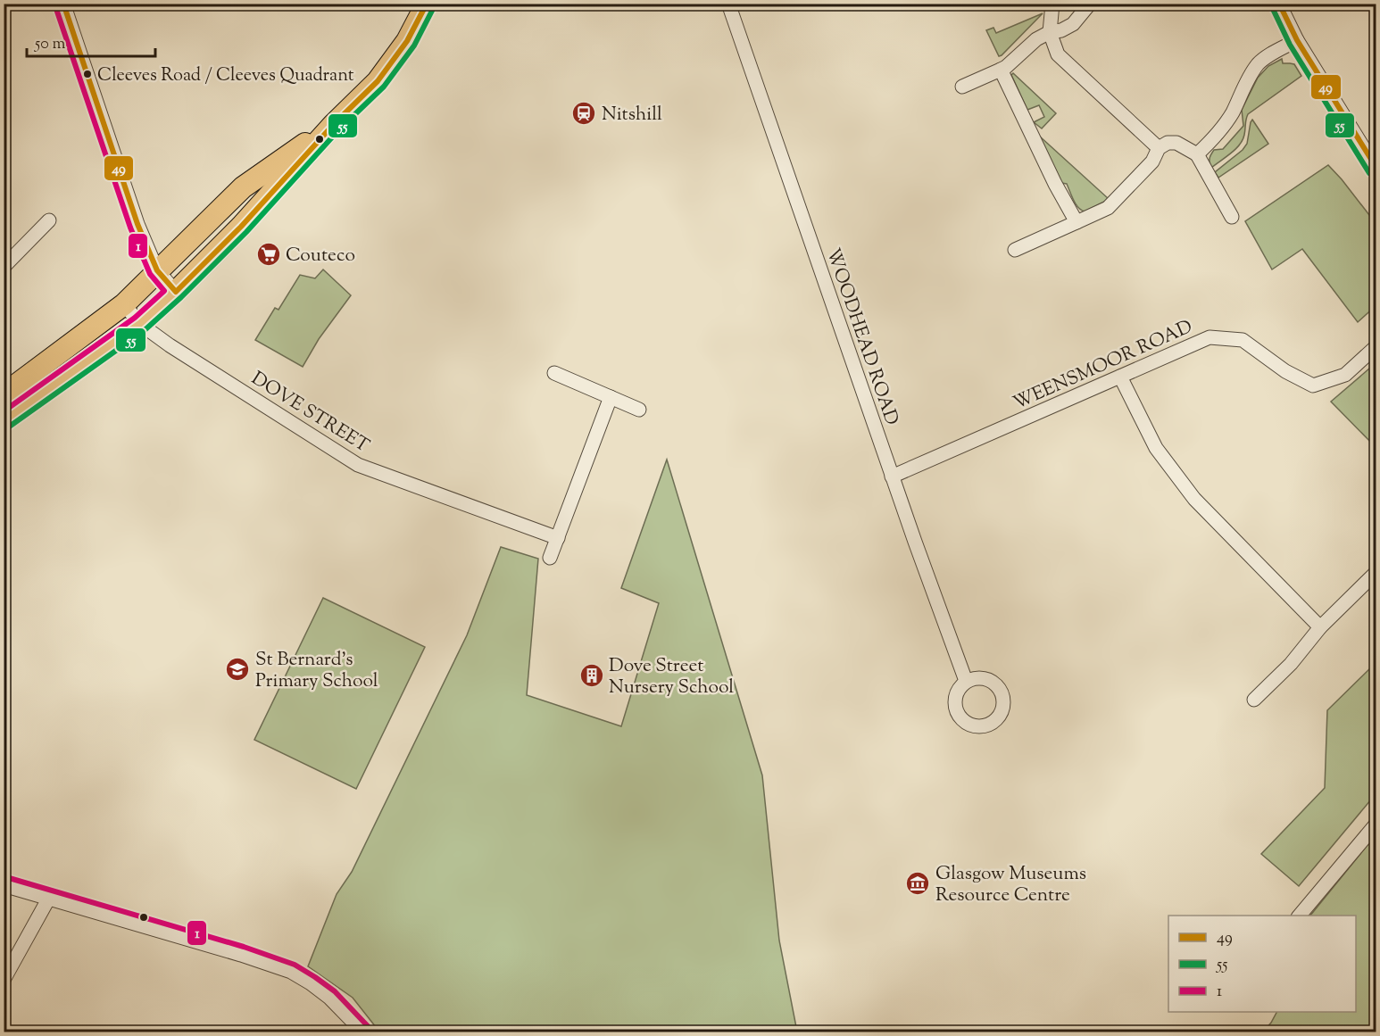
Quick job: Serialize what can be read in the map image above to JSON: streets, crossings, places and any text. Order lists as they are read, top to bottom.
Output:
{
  "streets": {
    "street": ["WOODHEAD ROAD", "WEENSMOOR ROAD", "DOVE STREET"]
  },
  "crossings": [
    ["WOODHEAD ROAD", "WEENSMOOR ROAD"]
  ],
  "places": {
    "other": ["Cleeves Road / Cleeves Quadrant"],
    "station": ["Nitshill"],
    "supermarket": ["Couteco"],
    "school or university": ["St Bernard's Primary School"],
    "building": ["Dove Street Nursery School"],
    "museum": ["Glasgow Museums Resource Centre"]
  },
  "lines": ["transit line 49", "transit line 1", "transit line 55"],
  "legend": ["49", "55", "1"],
  "scale_bar": "50 m"
}
